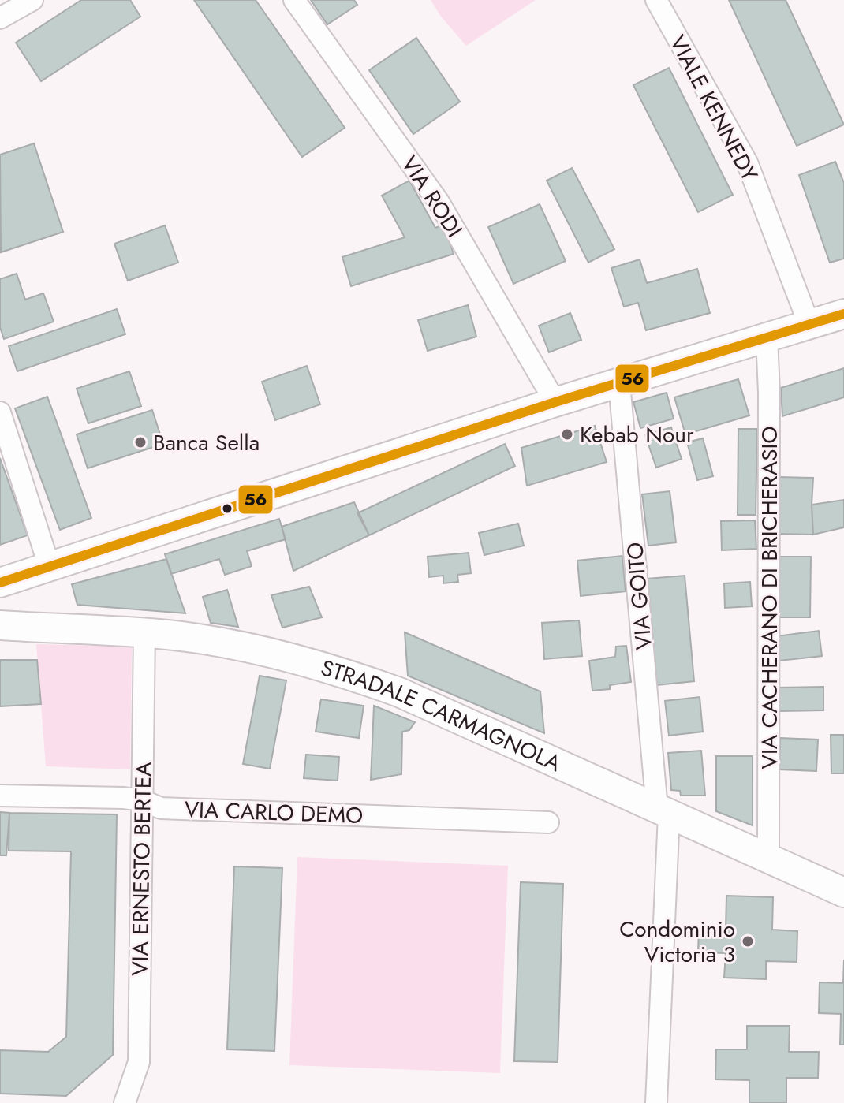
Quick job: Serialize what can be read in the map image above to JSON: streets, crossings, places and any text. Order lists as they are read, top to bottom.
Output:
{
  "streets": {
    "main road": ["STRADALE CARMAGNOLA"],
    "street": [
      "VIALE KENNEDY",
      "VIA RODI",
      "VIA GOITO",
      "VIA CACHERANO DI BRICHERASIO",
      "VIA CARLO DEMO",
      "VIA ERNESTO BERTEA"
    ]
  },
  "crossings": [
    ["VIA GOITO", "STRADALE CARMAGNOLA"],
    ["VIA CACHERANO DI BRICHERASIO", "STRADALE CARMAGNOLA"],
    ["STRADALE CARMAGNOLA", "VIA ERNESTO BERTEA"],
    ["VIA CARLO DEMO", "VIA ERNESTO BERTEA"]
  ],
  "places": ["Kebab Nour", "Banca Sella", "Condominio Victoria 3"],
  "lines": ["transit line 56"]
}
